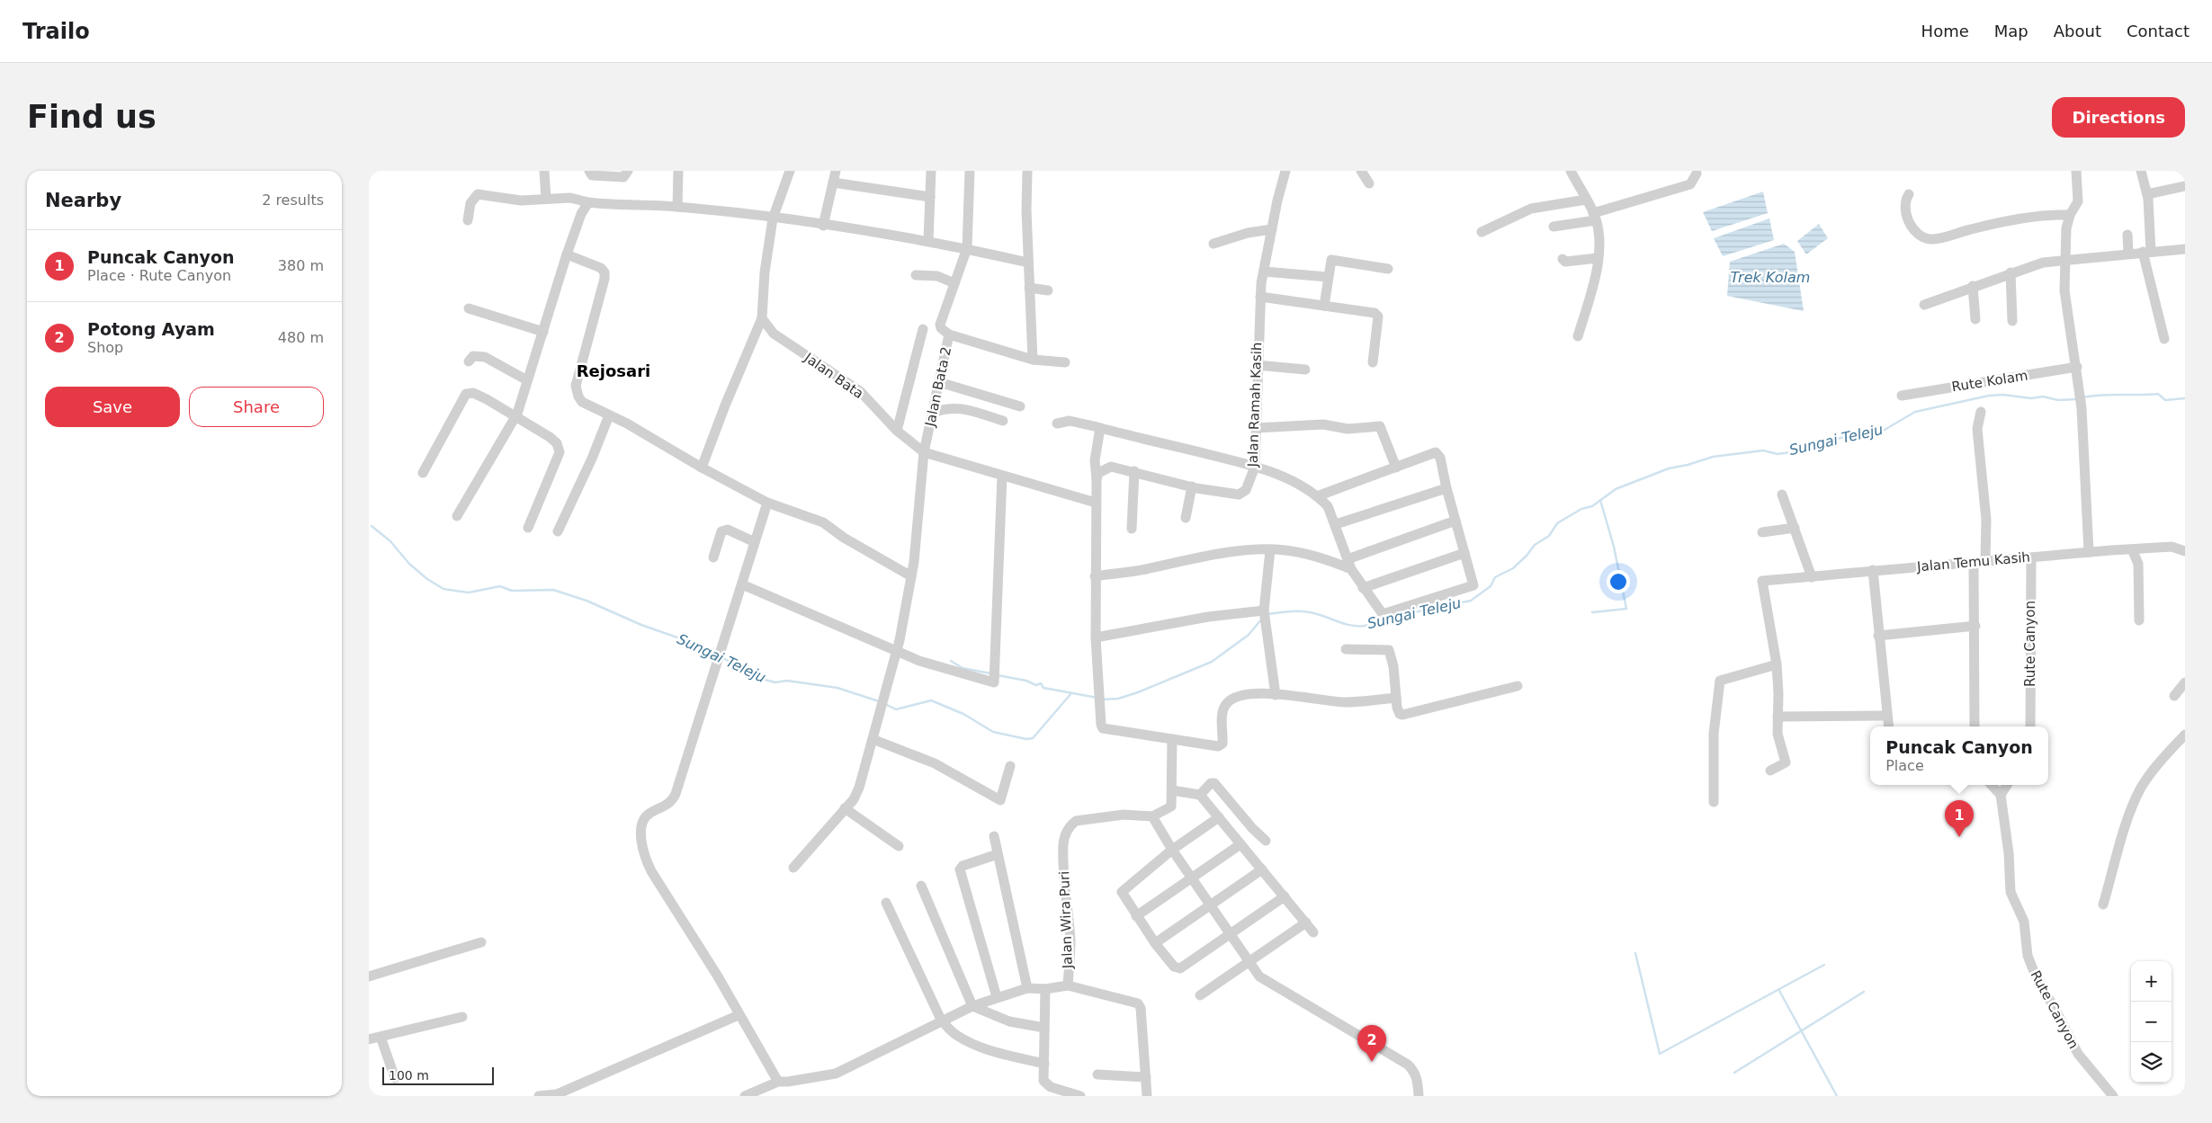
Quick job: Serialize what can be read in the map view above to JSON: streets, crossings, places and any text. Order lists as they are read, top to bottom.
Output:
{
  "streets": {
    "street": [
      "Jalan Bata",
      "Rute Kolam",
      "Jalan Bata 2",
      "Jalan Ramah Kasih",
      "Jalan Temu Kasih",
      "Rute Canyon",
      "Jalan Wira Puri"
    ]
  },
  "crossings": [
    ["Jalan Bata", "Jalan Bata 2"],
    ["Jalan Temu Kasih", "Rute Canyon"]
  ],
  "districts": ["Rejosari"],
  "water": ["Trek Kolam", "Sungai Teleju"],
  "scale_bar": "100 m",
  "page": {
    "header": "Trailo",
    "nav": [
      "Home",
      "Map",
      "About",
      "Contact"
    ],
    "buttons": [
      "Directions",
      ["Save", "Share"]
    ],
    "title": "Find us",
    "heading": ["Nearby", "2 results"],
    "list": [
      {
        "mark": "1",
        "name": "Puncak Canyon",
        "note": "Place · Rute Canyon",
        "value": "380 m"
      },
      {
        "mark": "2",
        "name": "Potong Ayam",
        "note": "Shop",
        "value": "480 m"
      }
    ],
    "popup": ["Puncak Canyon", "Place"],
    "pins": ["1", "2"],
    "map_buttons": ["+", "−"],
    "scale": "100 m"
  }
}
